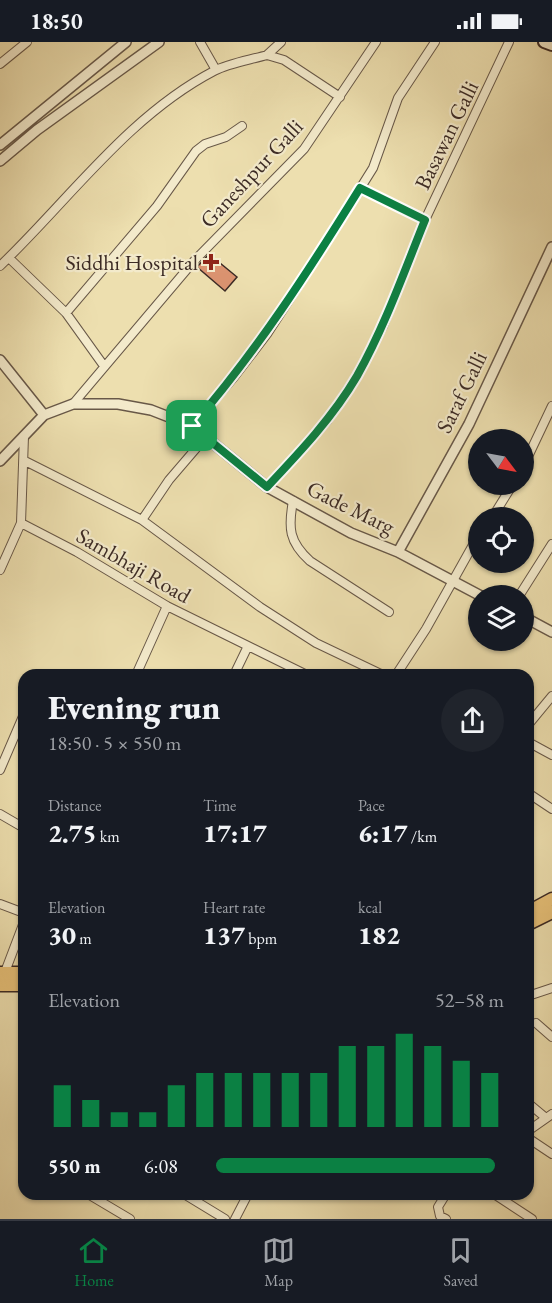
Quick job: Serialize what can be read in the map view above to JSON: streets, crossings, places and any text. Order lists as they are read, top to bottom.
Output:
{
  "streets": {
    "street": [
      "Basawan Galli",
      "Ganeshpur Galli",
      "Saraf Galli",
      "Gade Marg",
      "Sambhaji Road"
    ]
  },
  "crossings": [
    ["Basawan Galli", "Gade Marg"],
    ["Ganeshpur Galli", "Gade Marg"],
    ["Saraf Galli", "Gade Marg"]
  ],
  "places": {
    "health": ["Siddhi Hospital"]
  },
  "north": "bottom right",
  "page": {
    "status": "18:50",
    "heading": ["Evening run", "18:50 · 5 × 550 m"],
    "stats": [
      ["Distance", "2.75 km"],
      ["Time", "17:17"],
      ["Pace", "6:17 /km"],
      ["Elevation", "30 m"],
      ["Heart rate", "137 bpm"],
      ["kcal", "182"]
    ],
    "chart": ["Elevation", "52–58 m"],
    "list": [
      {
        "name": "550 m",
        "note": "6:08"
      }
    ],
    "tabs": ["Home", "Map", "Saved"]
  }
}
